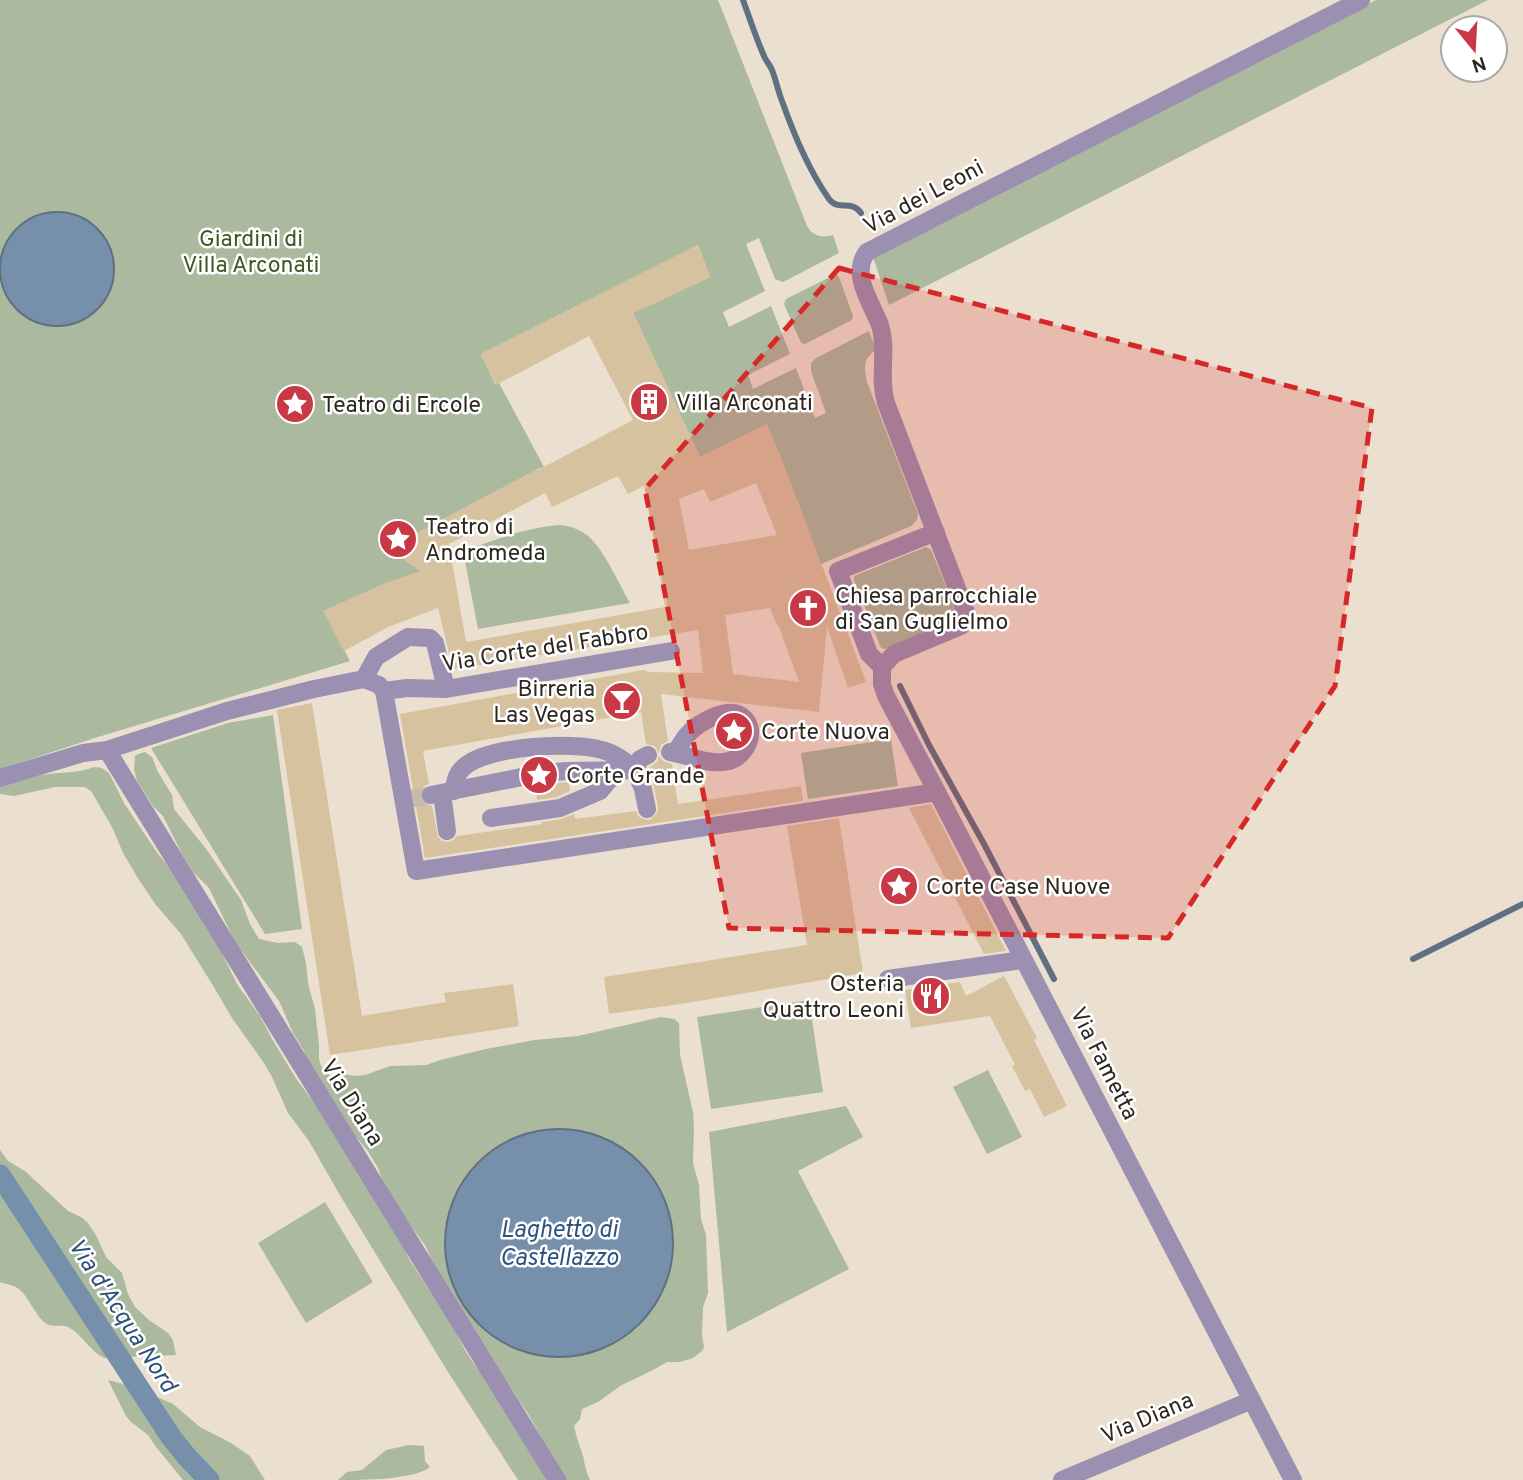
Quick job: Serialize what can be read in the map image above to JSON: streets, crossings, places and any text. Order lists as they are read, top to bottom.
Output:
{
  "streets": {
    "street": [
      "Via dei Leoni",
      "Via Corte del Fabbro",
      "Via Fametta",
      "Via Diana"
    ]
  },
  "crossings": [
    ["Via dei Leoni", "Via Fametta"],
    ["Via Fametta", "Via Diana"]
  ],
  "water": ["Laghetto di Castellazzo", "Via d'Acqua Nord"],
  "parks": ["Giardini di Villa Arconati"],
  "places": {
    "building": ["Villa Arconati"],
    "place": [
      "Teatro di Ercole",
      "Teatro di Andromeda",
      "Corte Nuova",
      "Corte Grande",
      "Corte Case Nuove"
    ],
    "church": ["Chiesa parrocchiale di San Guglielmo"],
    "bar": ["Birreria Las Vegas"],
    "restaurant": ["Osteria Quattro Leoni"]
  },
  "north": "bottom"
}
